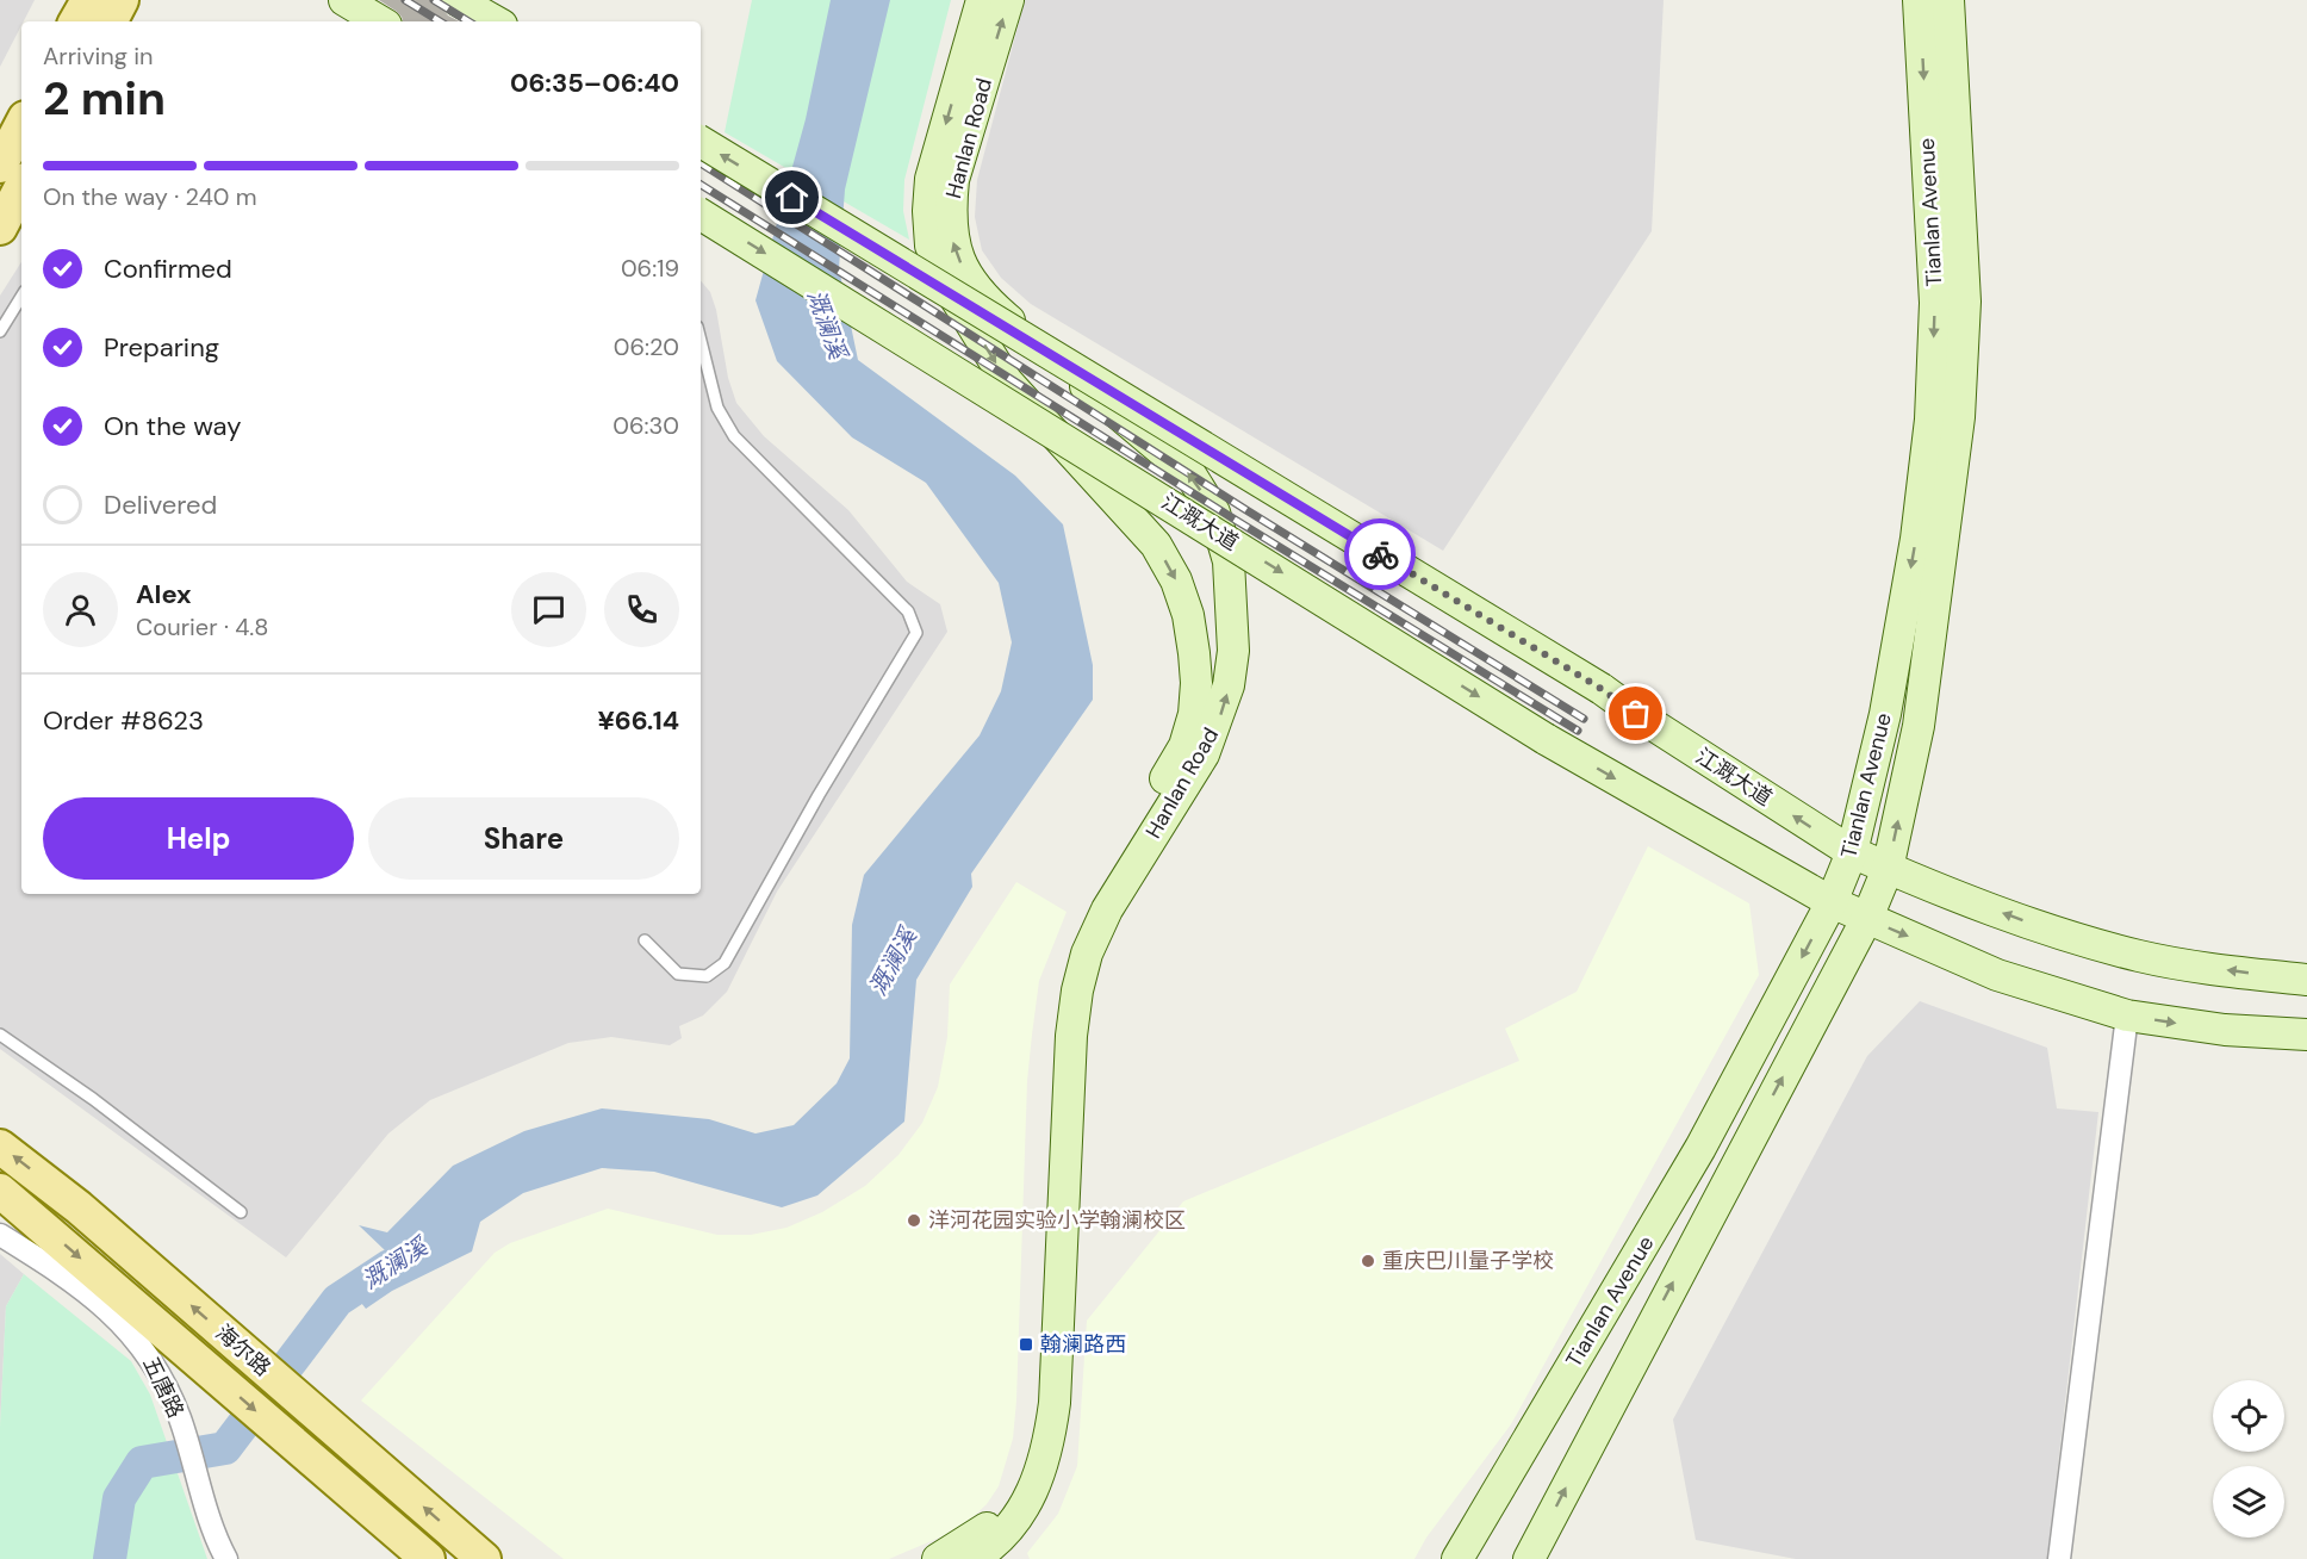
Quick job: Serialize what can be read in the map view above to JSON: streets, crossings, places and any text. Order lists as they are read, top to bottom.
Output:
{
  "streets": {
    "main road": ["海尔路"],
    "street": [
      "Hanlan Road",
      "Tianlan Avenue",
      "江溉大道",
      "五唐路"
    ]
  },
  "crossings": [
    ["Tianlan Avenue", "江溉大道"]
  ],
  "water": ["溉澜溪"],
  "places": {
    "other": ["洋河花园实验小学翰澜校区", "重庆巴川量子学校"],
    "transit": ["翰澜路西"]
  },
  "page": {
    "heading": ["2 min", "Arriving in", "06:35–06:40"],
    "panel": [
      "Alex",
      "Courier · 4.8",
      "Order #8623",
      "¥66.14"
    ],
    "bar": "On the way · 240 m",
    "list": [
      ["Confirmed", "06:19"],
      ["Preparing", "06:20"],
      ["On the way", "06:30"],
      "Delivered"
    ],
    "buttons": ["Help", "Share"]
  }
}
